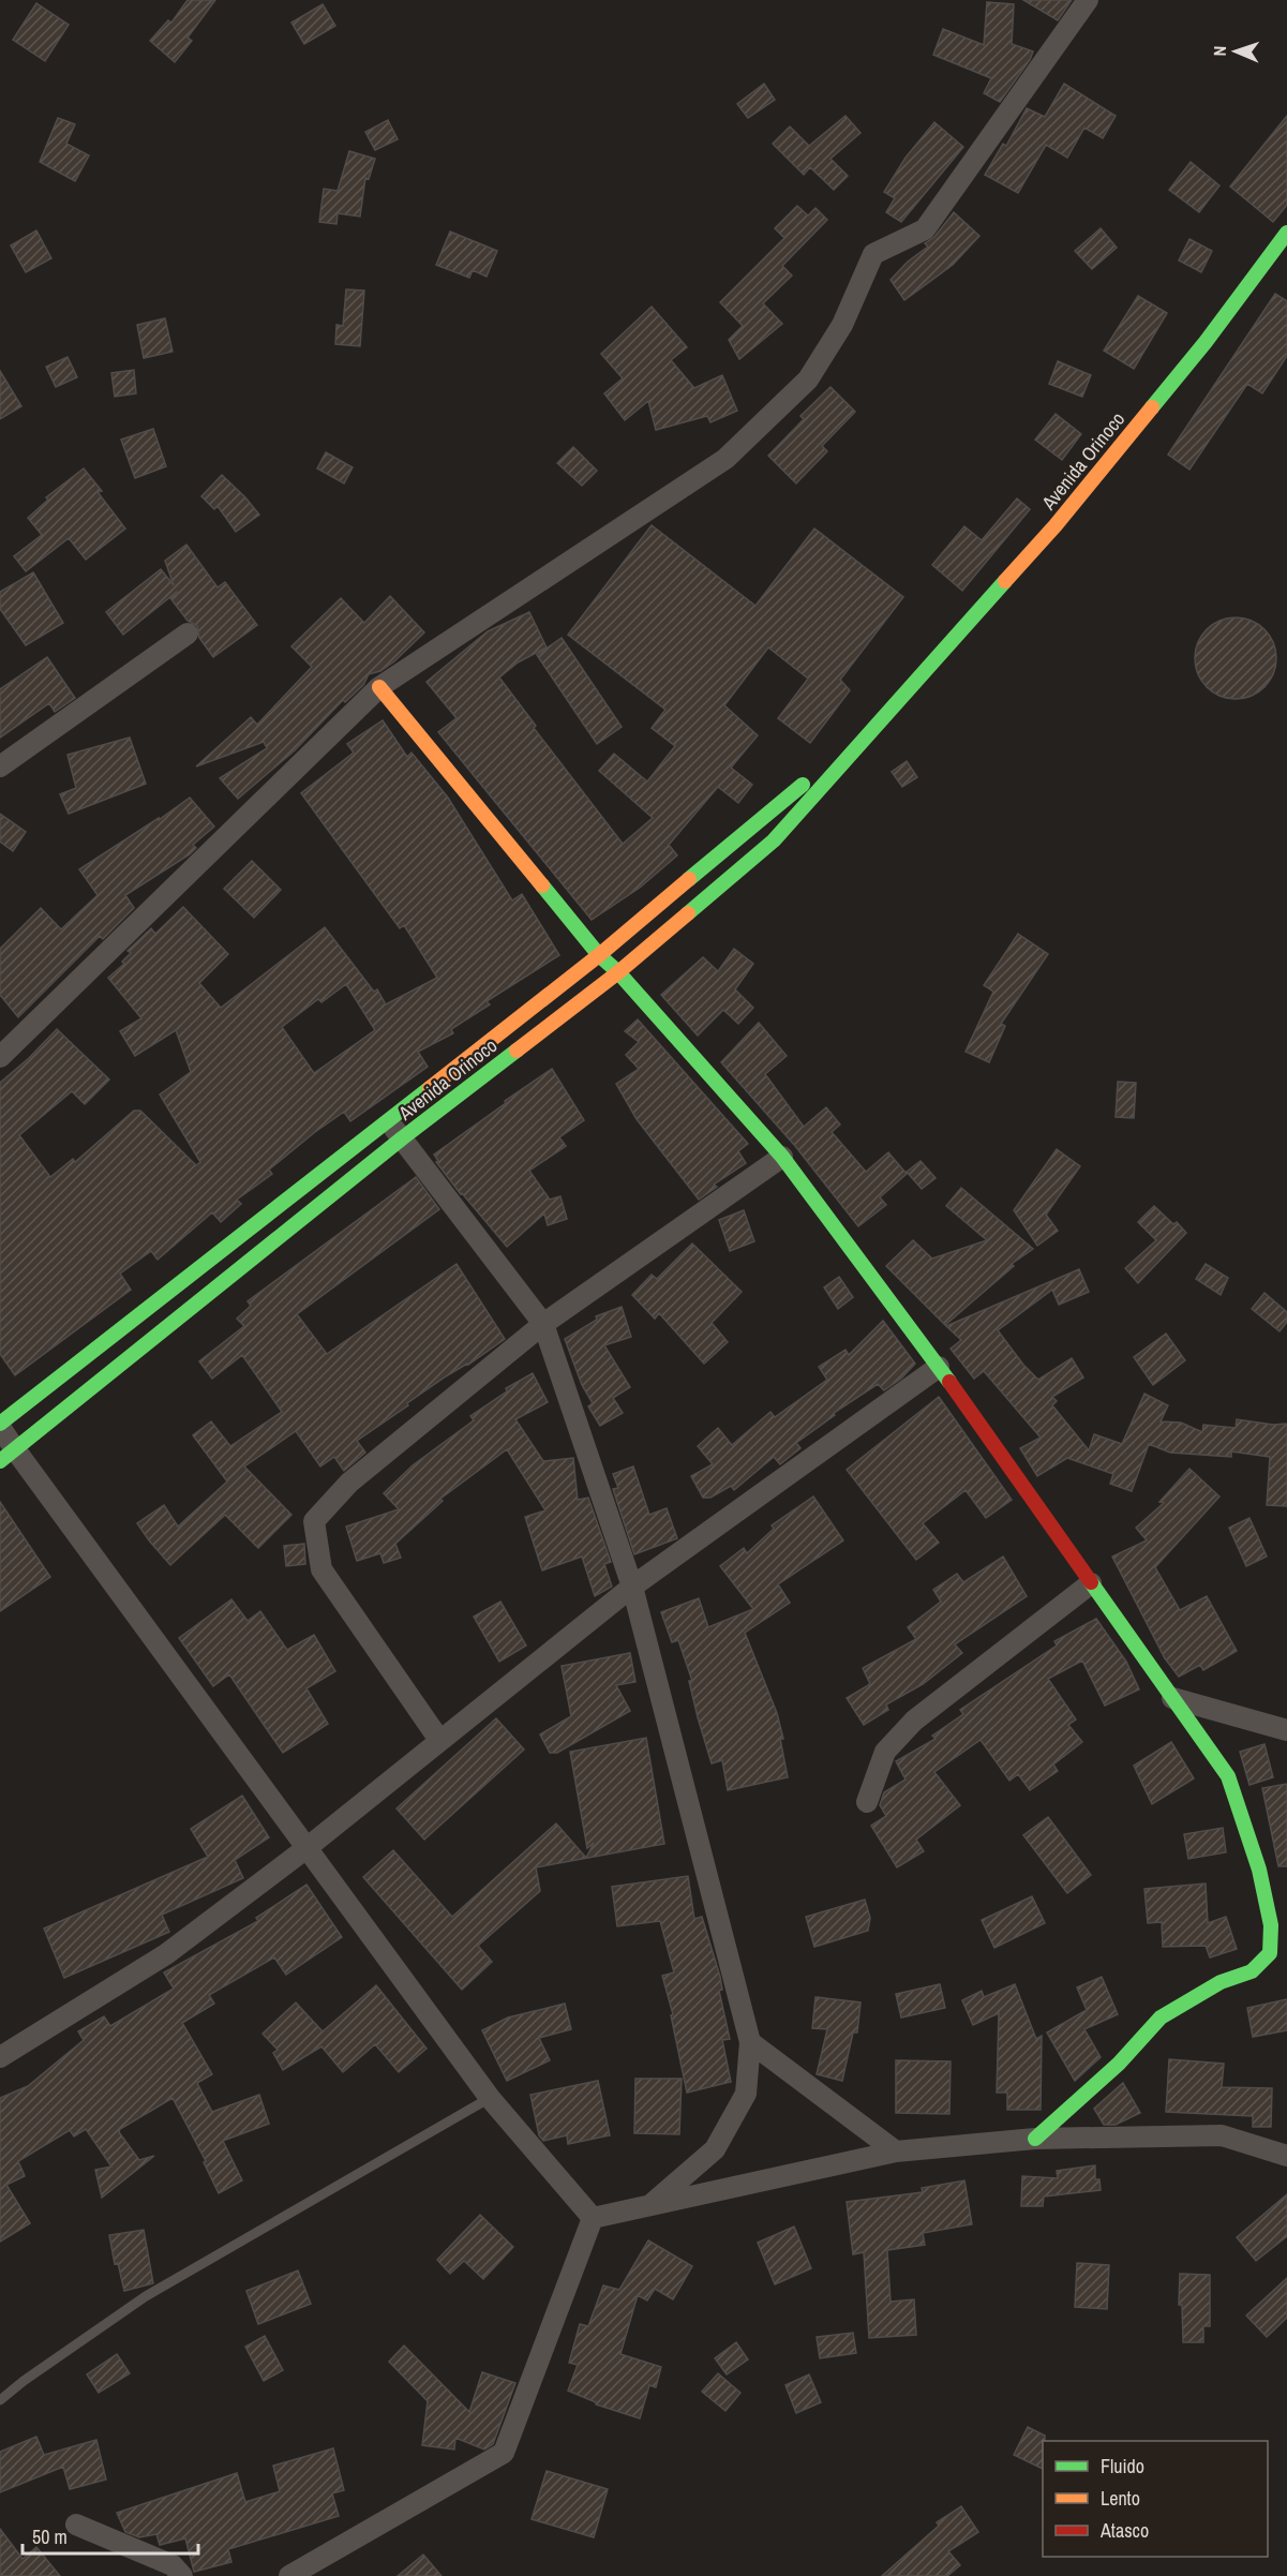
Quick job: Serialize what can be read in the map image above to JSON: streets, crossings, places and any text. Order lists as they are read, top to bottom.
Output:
{
  "streets": {
    "main road": ["Avenida Orinoco"]
  },
  "legend": ["Fluido", "Lento", "Atasco"],
  "scale_bar": "50 m",
  "north": "left"
}
